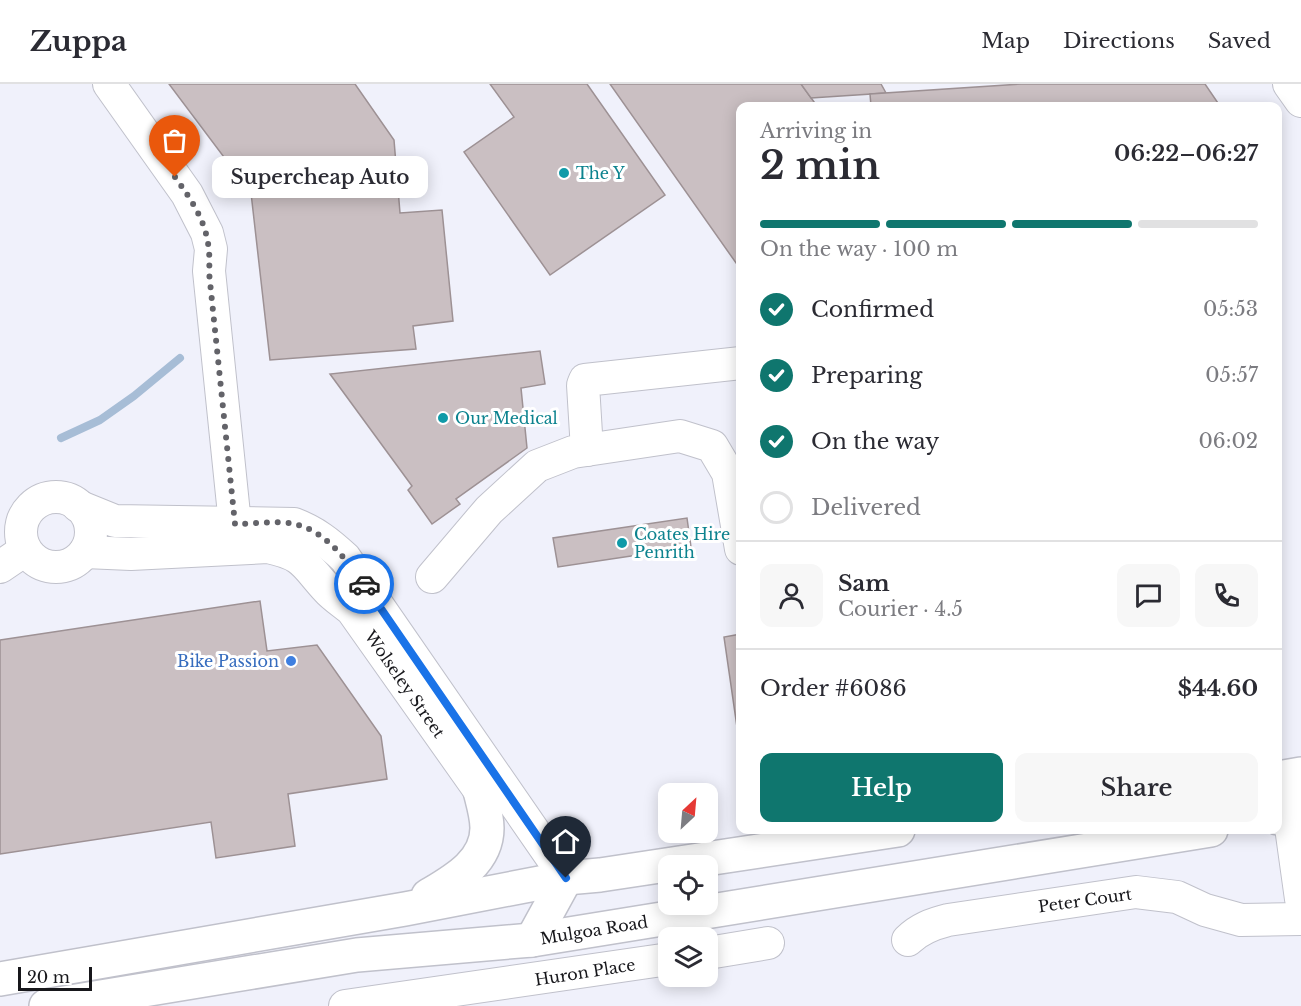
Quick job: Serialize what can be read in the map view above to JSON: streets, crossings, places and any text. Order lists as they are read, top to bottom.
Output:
{
  "streets": {
    "main road": ["Mulgoa Road"],
    "street": ["Wolseley Street", "Peter Court", "Huron Place"]
  },
  "places": [
    "The Y",
    "Supercheap Auto",
    "Our Medical",
    "Coates Hire Penrith",
    "Bike Passion"
  ],
  "scale_bar": "20 m",
  "north": "top right",
  "page": {
    "header": "Zuppa",
    "nav": ["Map", "Directions", "Saved"],
    "heading": ["2 min", "Arriving in", "06:22–06:27"],
    "panel": [
      "Sam",
      "Courier · 4.5",
      "Order #6086",
      "$44.60"
    ],
    "bubble": "Supercheap Auto",
    "bar": "On the way · 100 m",
    "list": [
      ["Confirmed", "05:53"],
      ["Preparing", "05:57"],
      ["On the way", "06:02"],
      "Delivered"
    ],
    "buttons": ["Help", "Share"],
    "scale": "20 m"
  }
}
